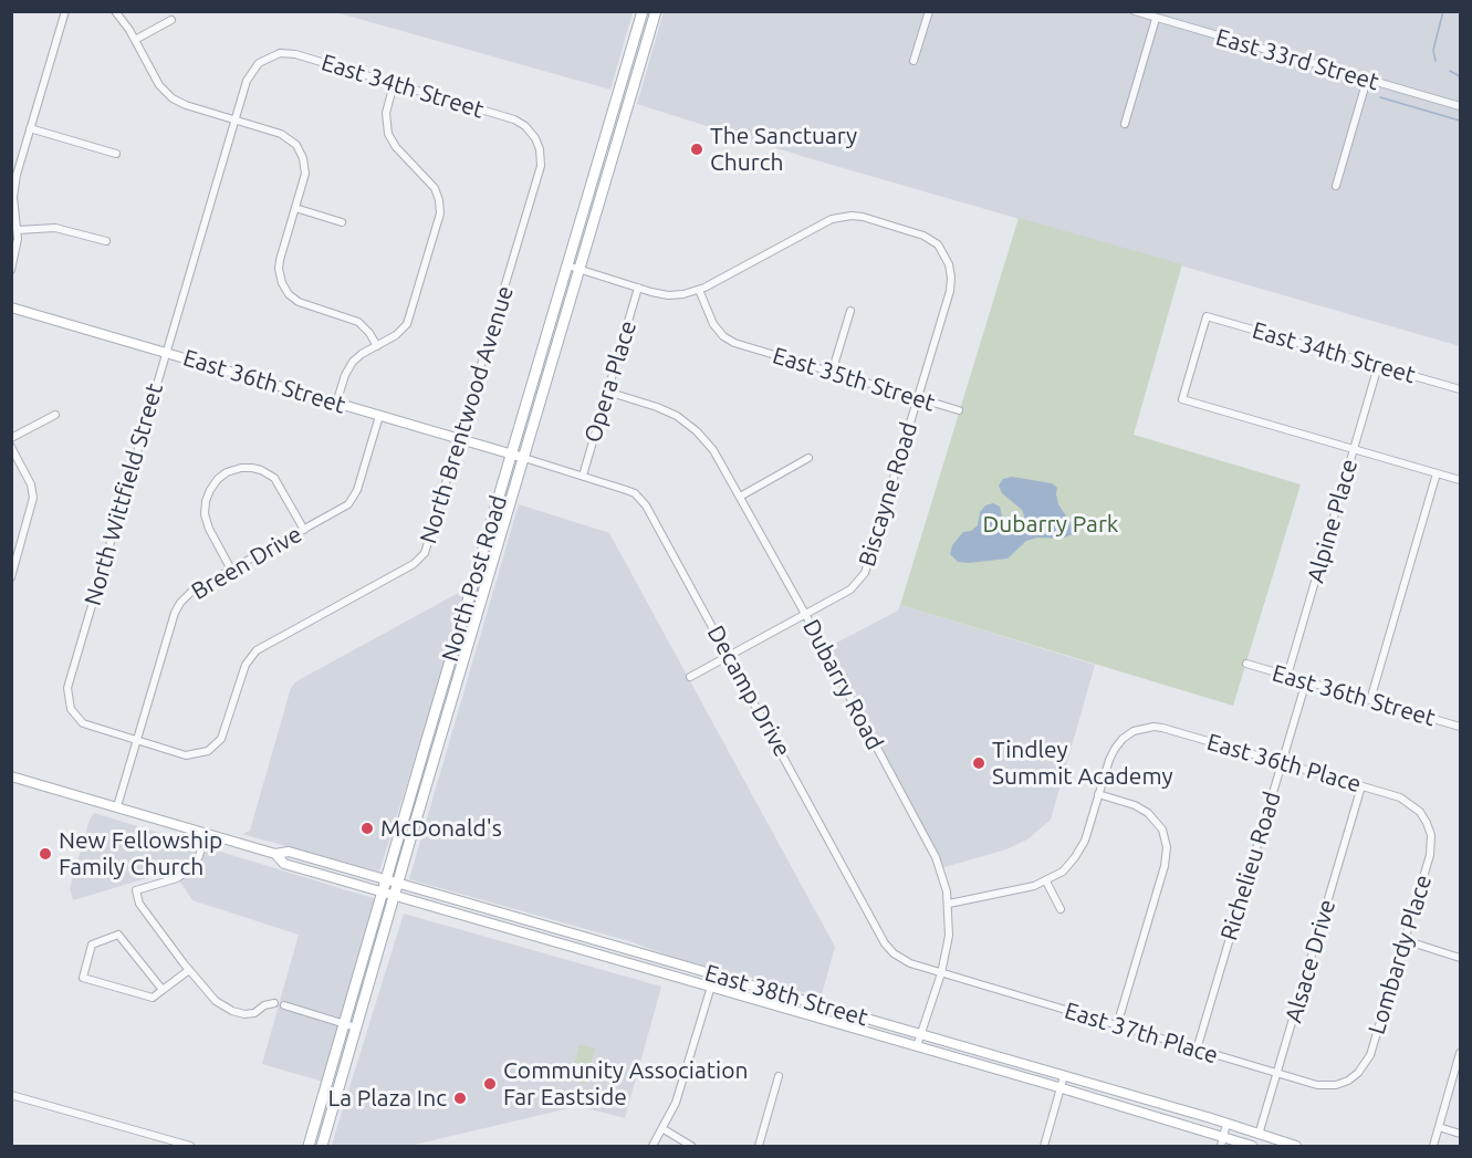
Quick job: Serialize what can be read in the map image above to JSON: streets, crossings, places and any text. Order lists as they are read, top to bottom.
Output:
{
  "streets": {
    "main road": ["East 36th Street", "North Post Road", "East 38th Street"],
    "street": [
      "East 33rd Street",
      "East 34th Street",
      "East 35th Street",
      "Opera Place",
      "North Brentwood Avenue",
      "North Wittfield Street",
      "Biscayne Road",
      "Alpine Place",
      "Breen Drive",
      "Dubarry Road",
      "Decamp Drive",
      "East 36th Place",
      "Richelieu Road",
      "Lombardy Place",
      "Alsace Drive",
      "East 37th Place"
    ]
  },
  "crossings": [
    ["East 34th Street", "North Brentwood Avenue"],
    ["East 34th Street", "North Wittfield Street"],
    ["East 34th Street", "Alpine Place"],
    ["East 35th Street", "Biscayne Road"],
    ["East 36th Street", "North Brentwood Avenue"],
    ["East 36th Street", "North Wittfield Street"],
    ["East 36th Street", "Alpine Place"],
    ["East 36th Street", "Breen Drive"],
    ["East 36th Street", "North Post Road"],
    ["East 36th Street", "Decamp Drive"],
    ["East 36th Street", "Richelieu Road"],
    ["Opera Place", "Dubarry Road"],
    ["Opera Place", "Decamp Drive"],
    ["North Brentwood Avenue", "North Wittfield Street"],
    ["North Brentwood Avenue", "Breen Drive"],
    ["North Wittfield Street", "Breen Drive"],
    ["Biscayne Road", "Dubarry Road"],
    ["Biscayne Road", "Decamp Drive"],
    ["Breen Drive", "East 38th Street"],
    ["North Post Road", "Decamp Drive"],
    ["North Post Road", "East 38th Street"],
    ["Dubarry Road", "Decamp Drive"],
    ["Dubarry Road", "East 38th Street"],
    ["Dubarry Road", "East 37th Place"],
    ["Decamp Drive", "East 37th Place"],
    ["East 36th Place", "Richelieu Road"],
    ["East 36th Place", "Lombardy Place"],
    ["East 36th Place", "Alsace Drive"],
    ["Richelieu Road", "East 37th Place"],
    ["Lombardy Place", "East 37th Place"],
    ["Alsace Drive", "East 38th Street"],
    ["Alsace Drive", "East 37th Place"]
  ],
  "parks": ["Dubarry Park"],
  "places": [
    "The Sanctuary Church",
    "Tindley Summit Academy",
    "McDonald's",
    "New Fellowship Family Church",
    "Community Association Far Eastside",
    "La Plaza Inc"
  ]
}
